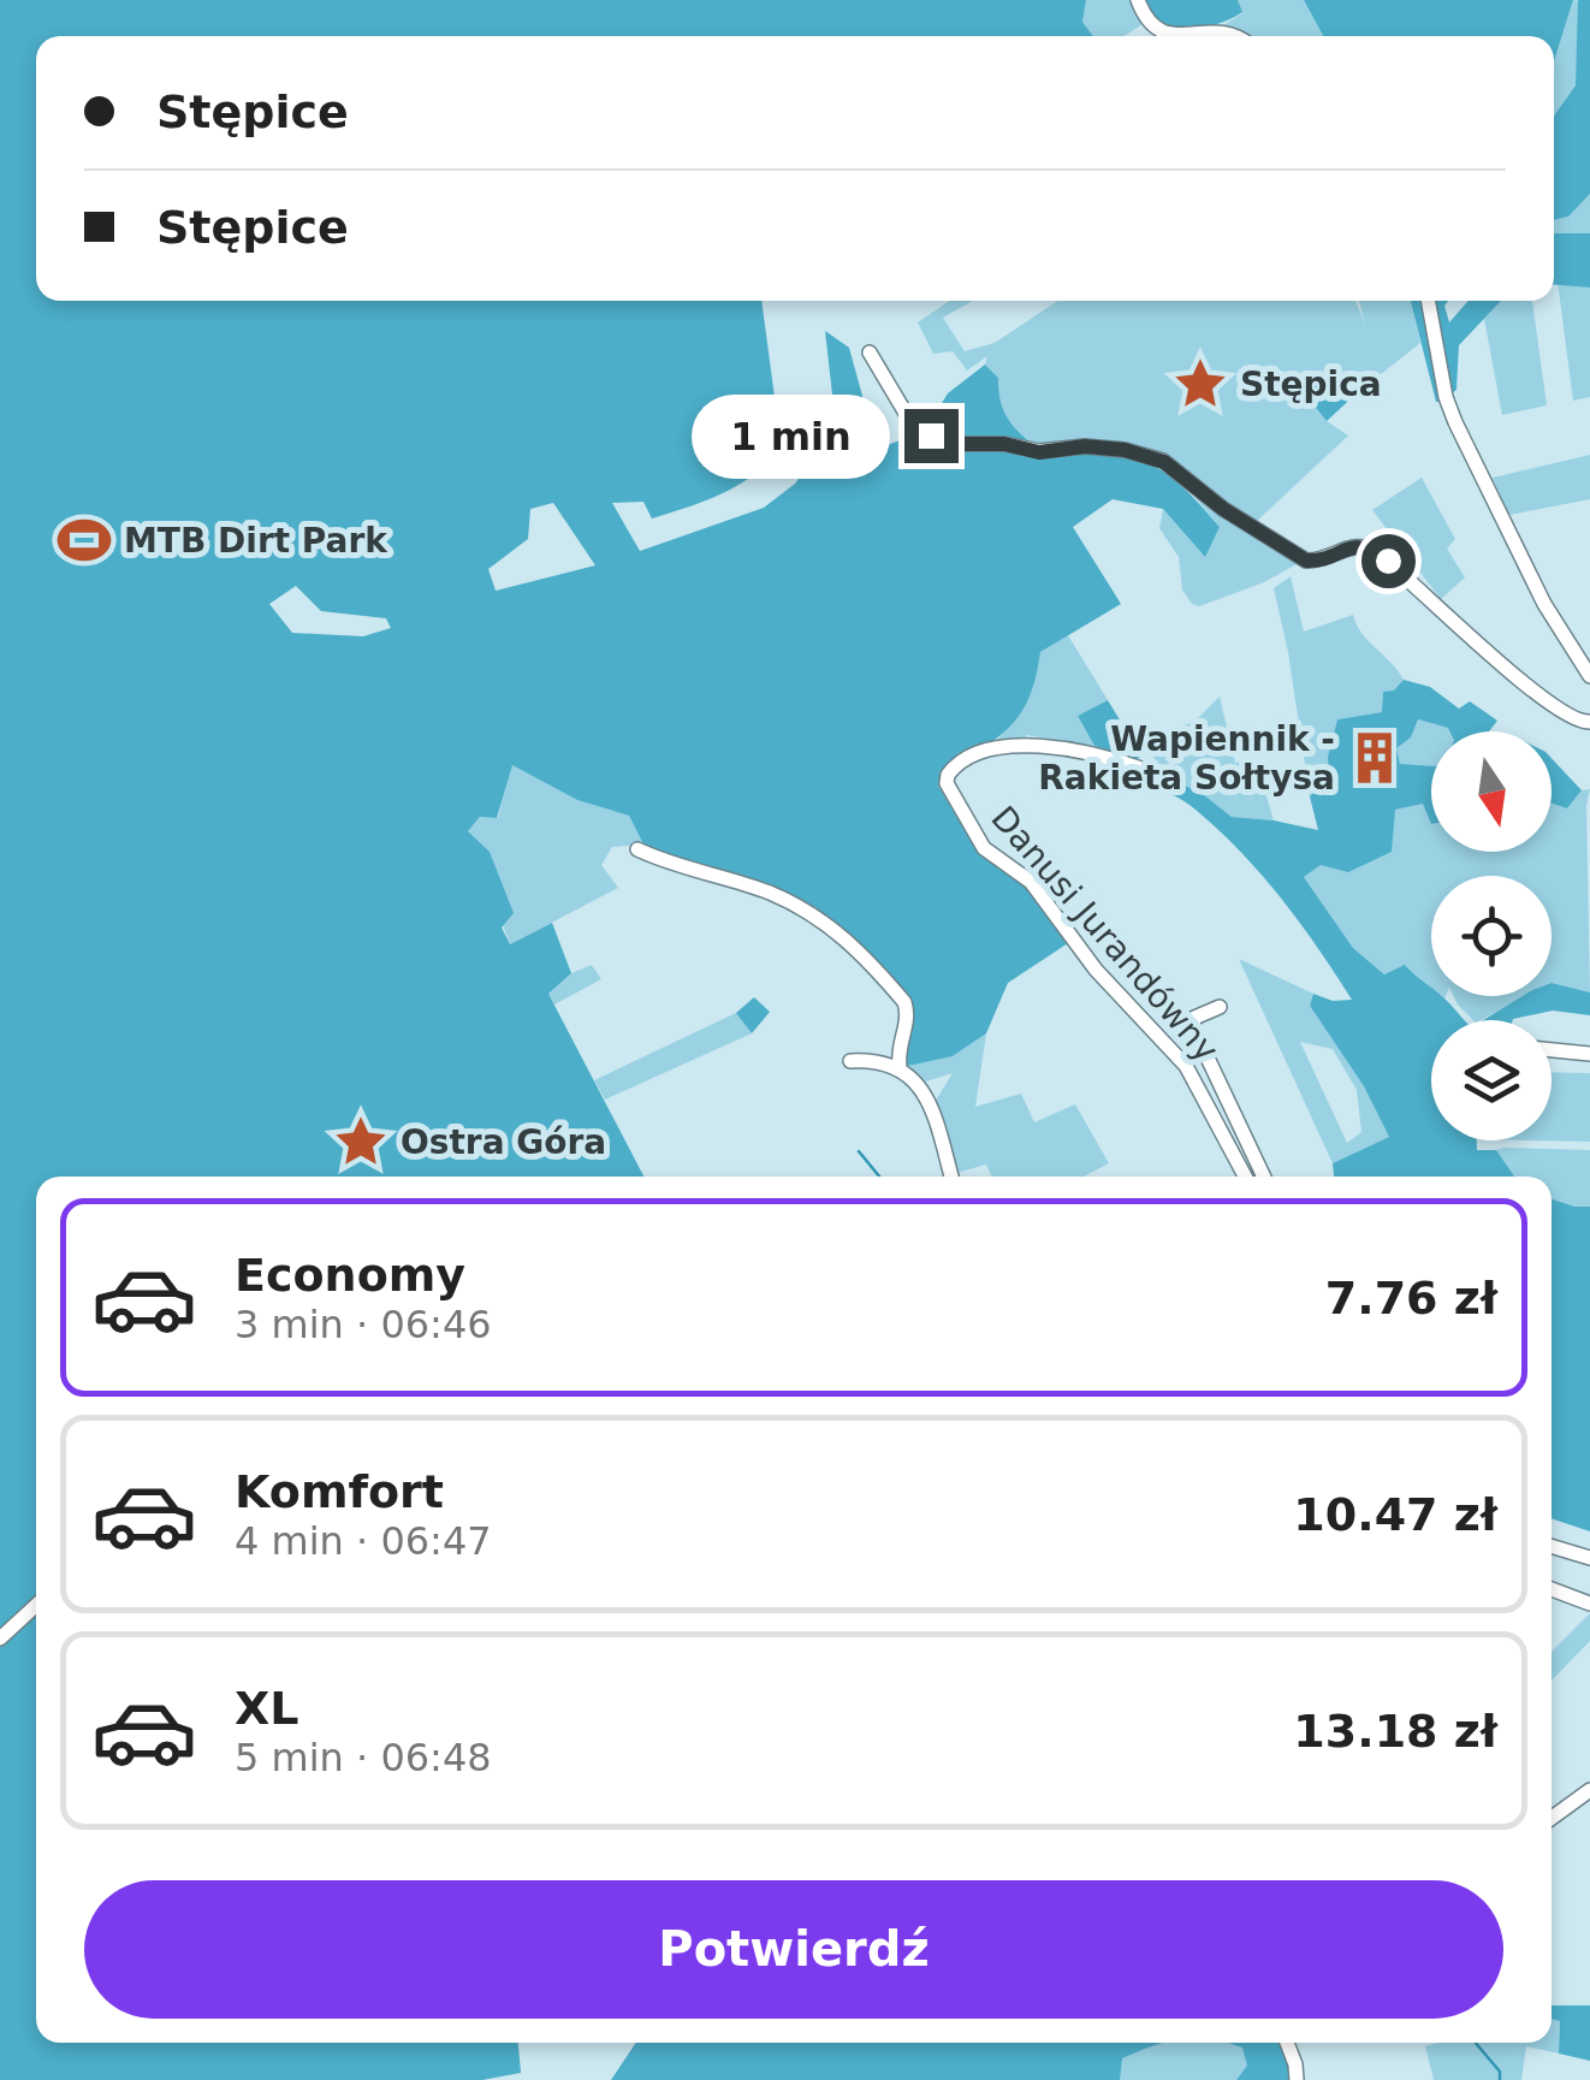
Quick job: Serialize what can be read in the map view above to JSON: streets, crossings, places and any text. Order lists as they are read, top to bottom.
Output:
{
  "streets": {
    "street": ["Danusi Jurandówny"]
  },
  "places": {
    "place": ["Stępica", "Ostra Góra"],
    "sports": ["MTB Dirt Park"],
    "building": ["Wapiennik - Rakieta Sołtysa"]
  },
  "north": "bottom",
  "page": {
    "banner": ["Stępice", "Stępice"],
    "bubble": "1 min",
    "list": [
      {
        "name": "Economy",
        "note": "3 min · 06:46",
        "value": "7.76 zł"
      },
      {
        "name": "Komfort",
        "note": "4 min · 06:47",
        "value": "10.47 zł"
      },
      {
        "name": "XL",
        "note": "5 min · 06:48",
        "value": "13.18 zł"
      }
    ],
    "buttons": "Potwierdź"
  }
}
